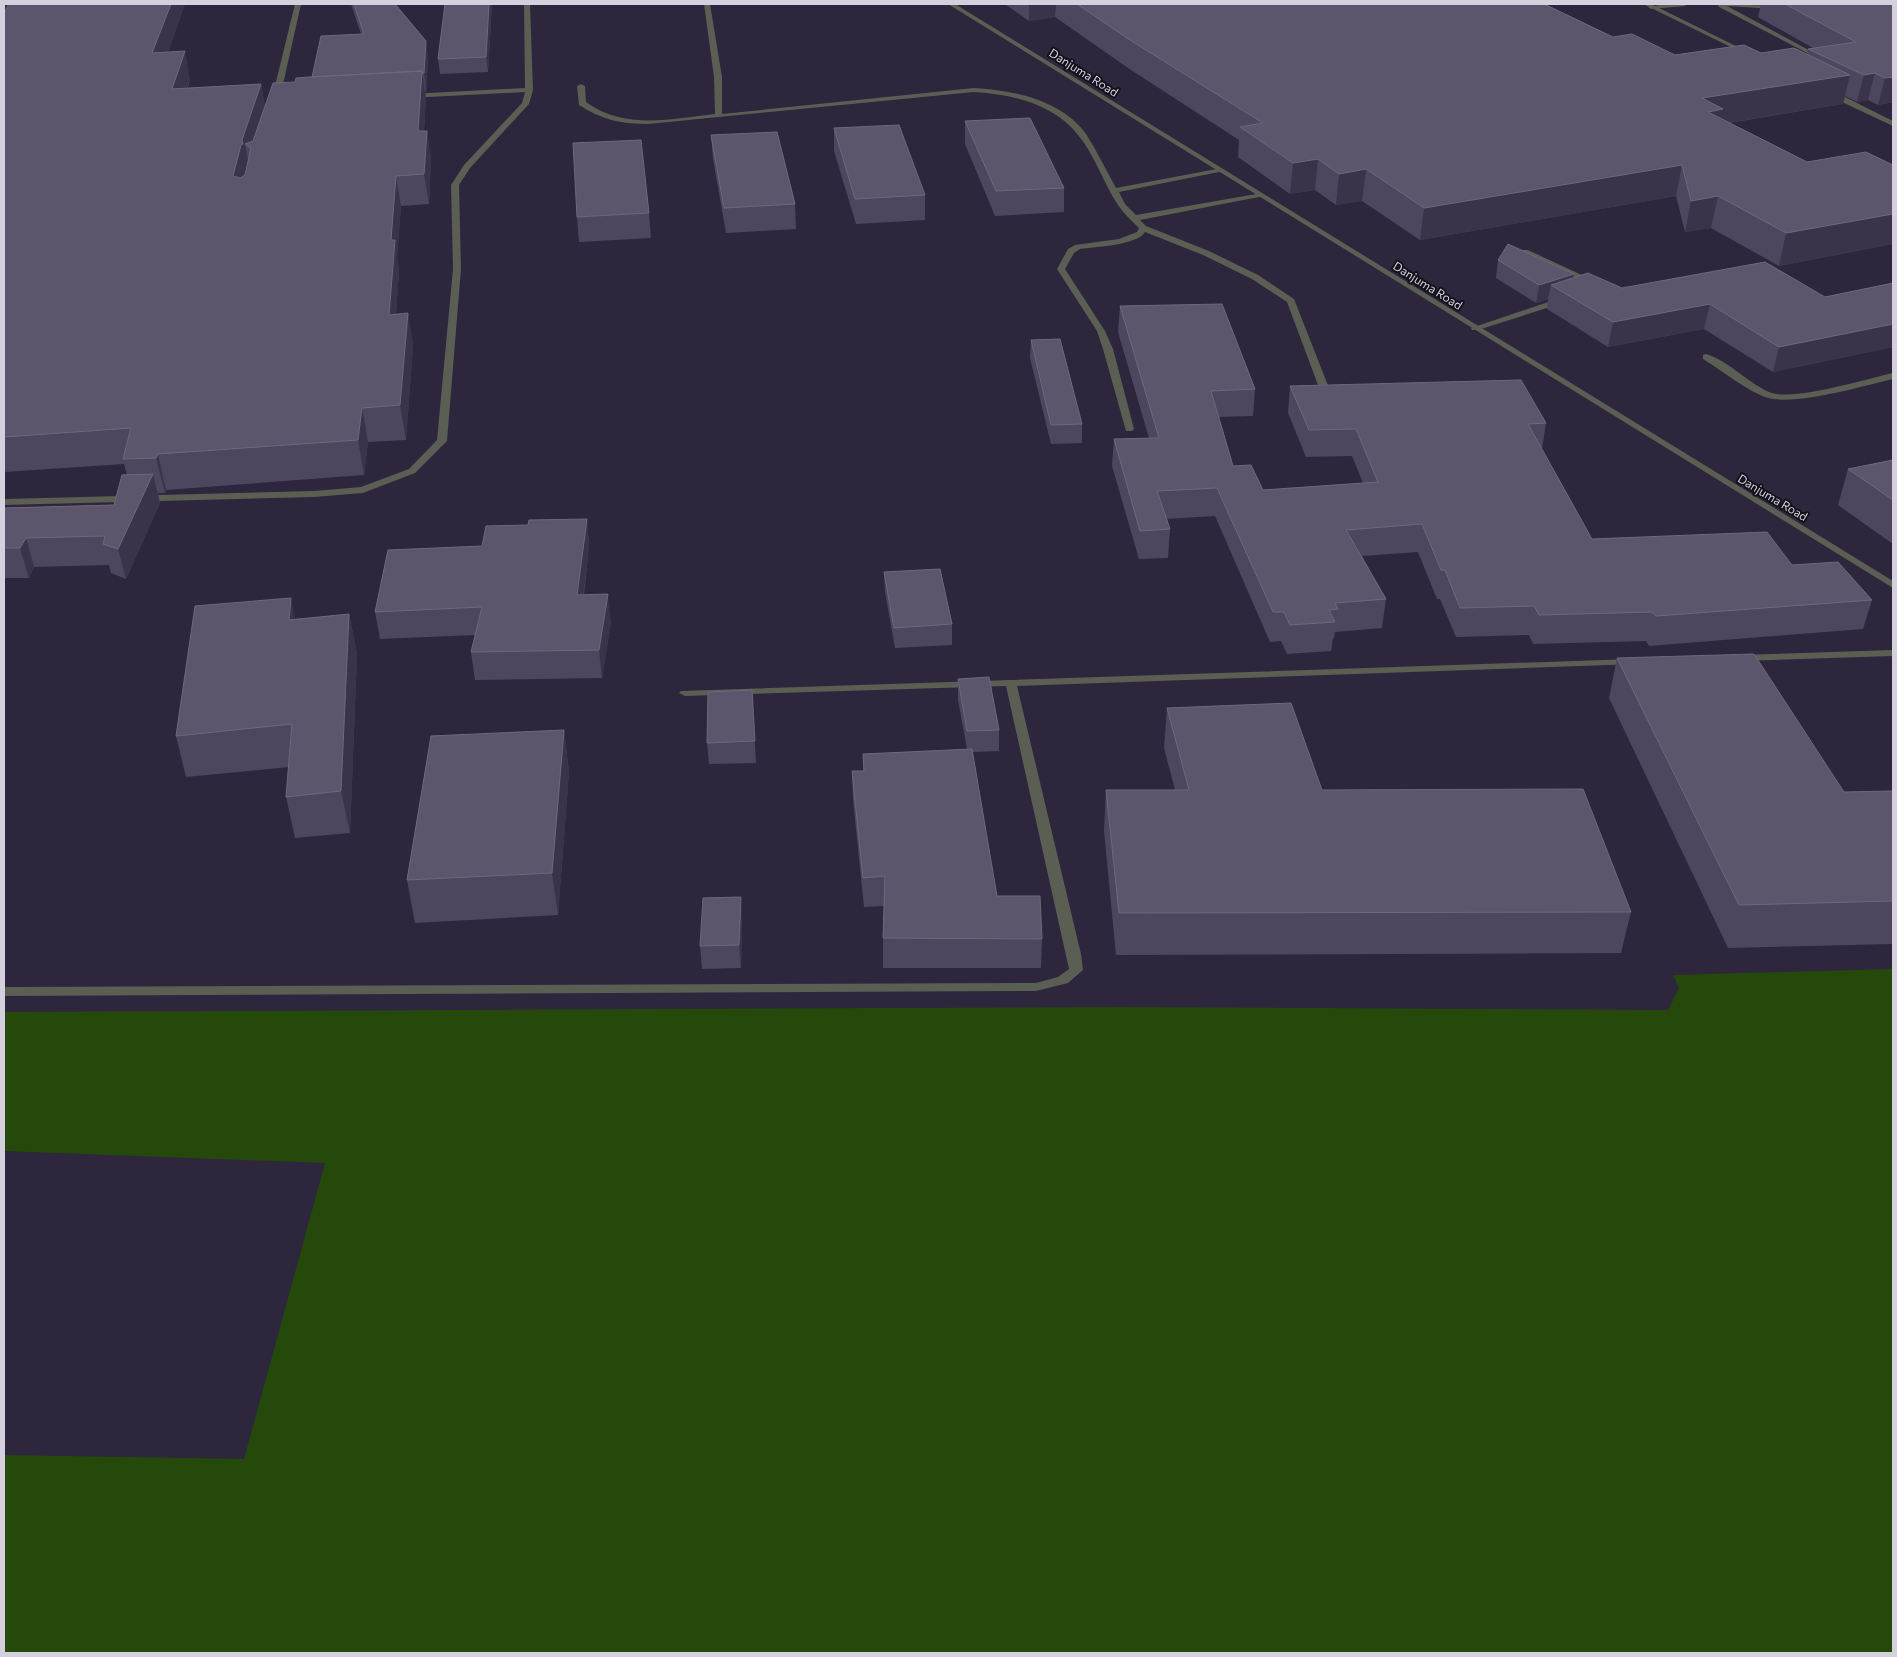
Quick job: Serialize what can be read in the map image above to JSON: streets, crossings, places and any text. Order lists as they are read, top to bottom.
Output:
{
  "streets": {
    "street": ["Danjuma Road"]
  }
}
